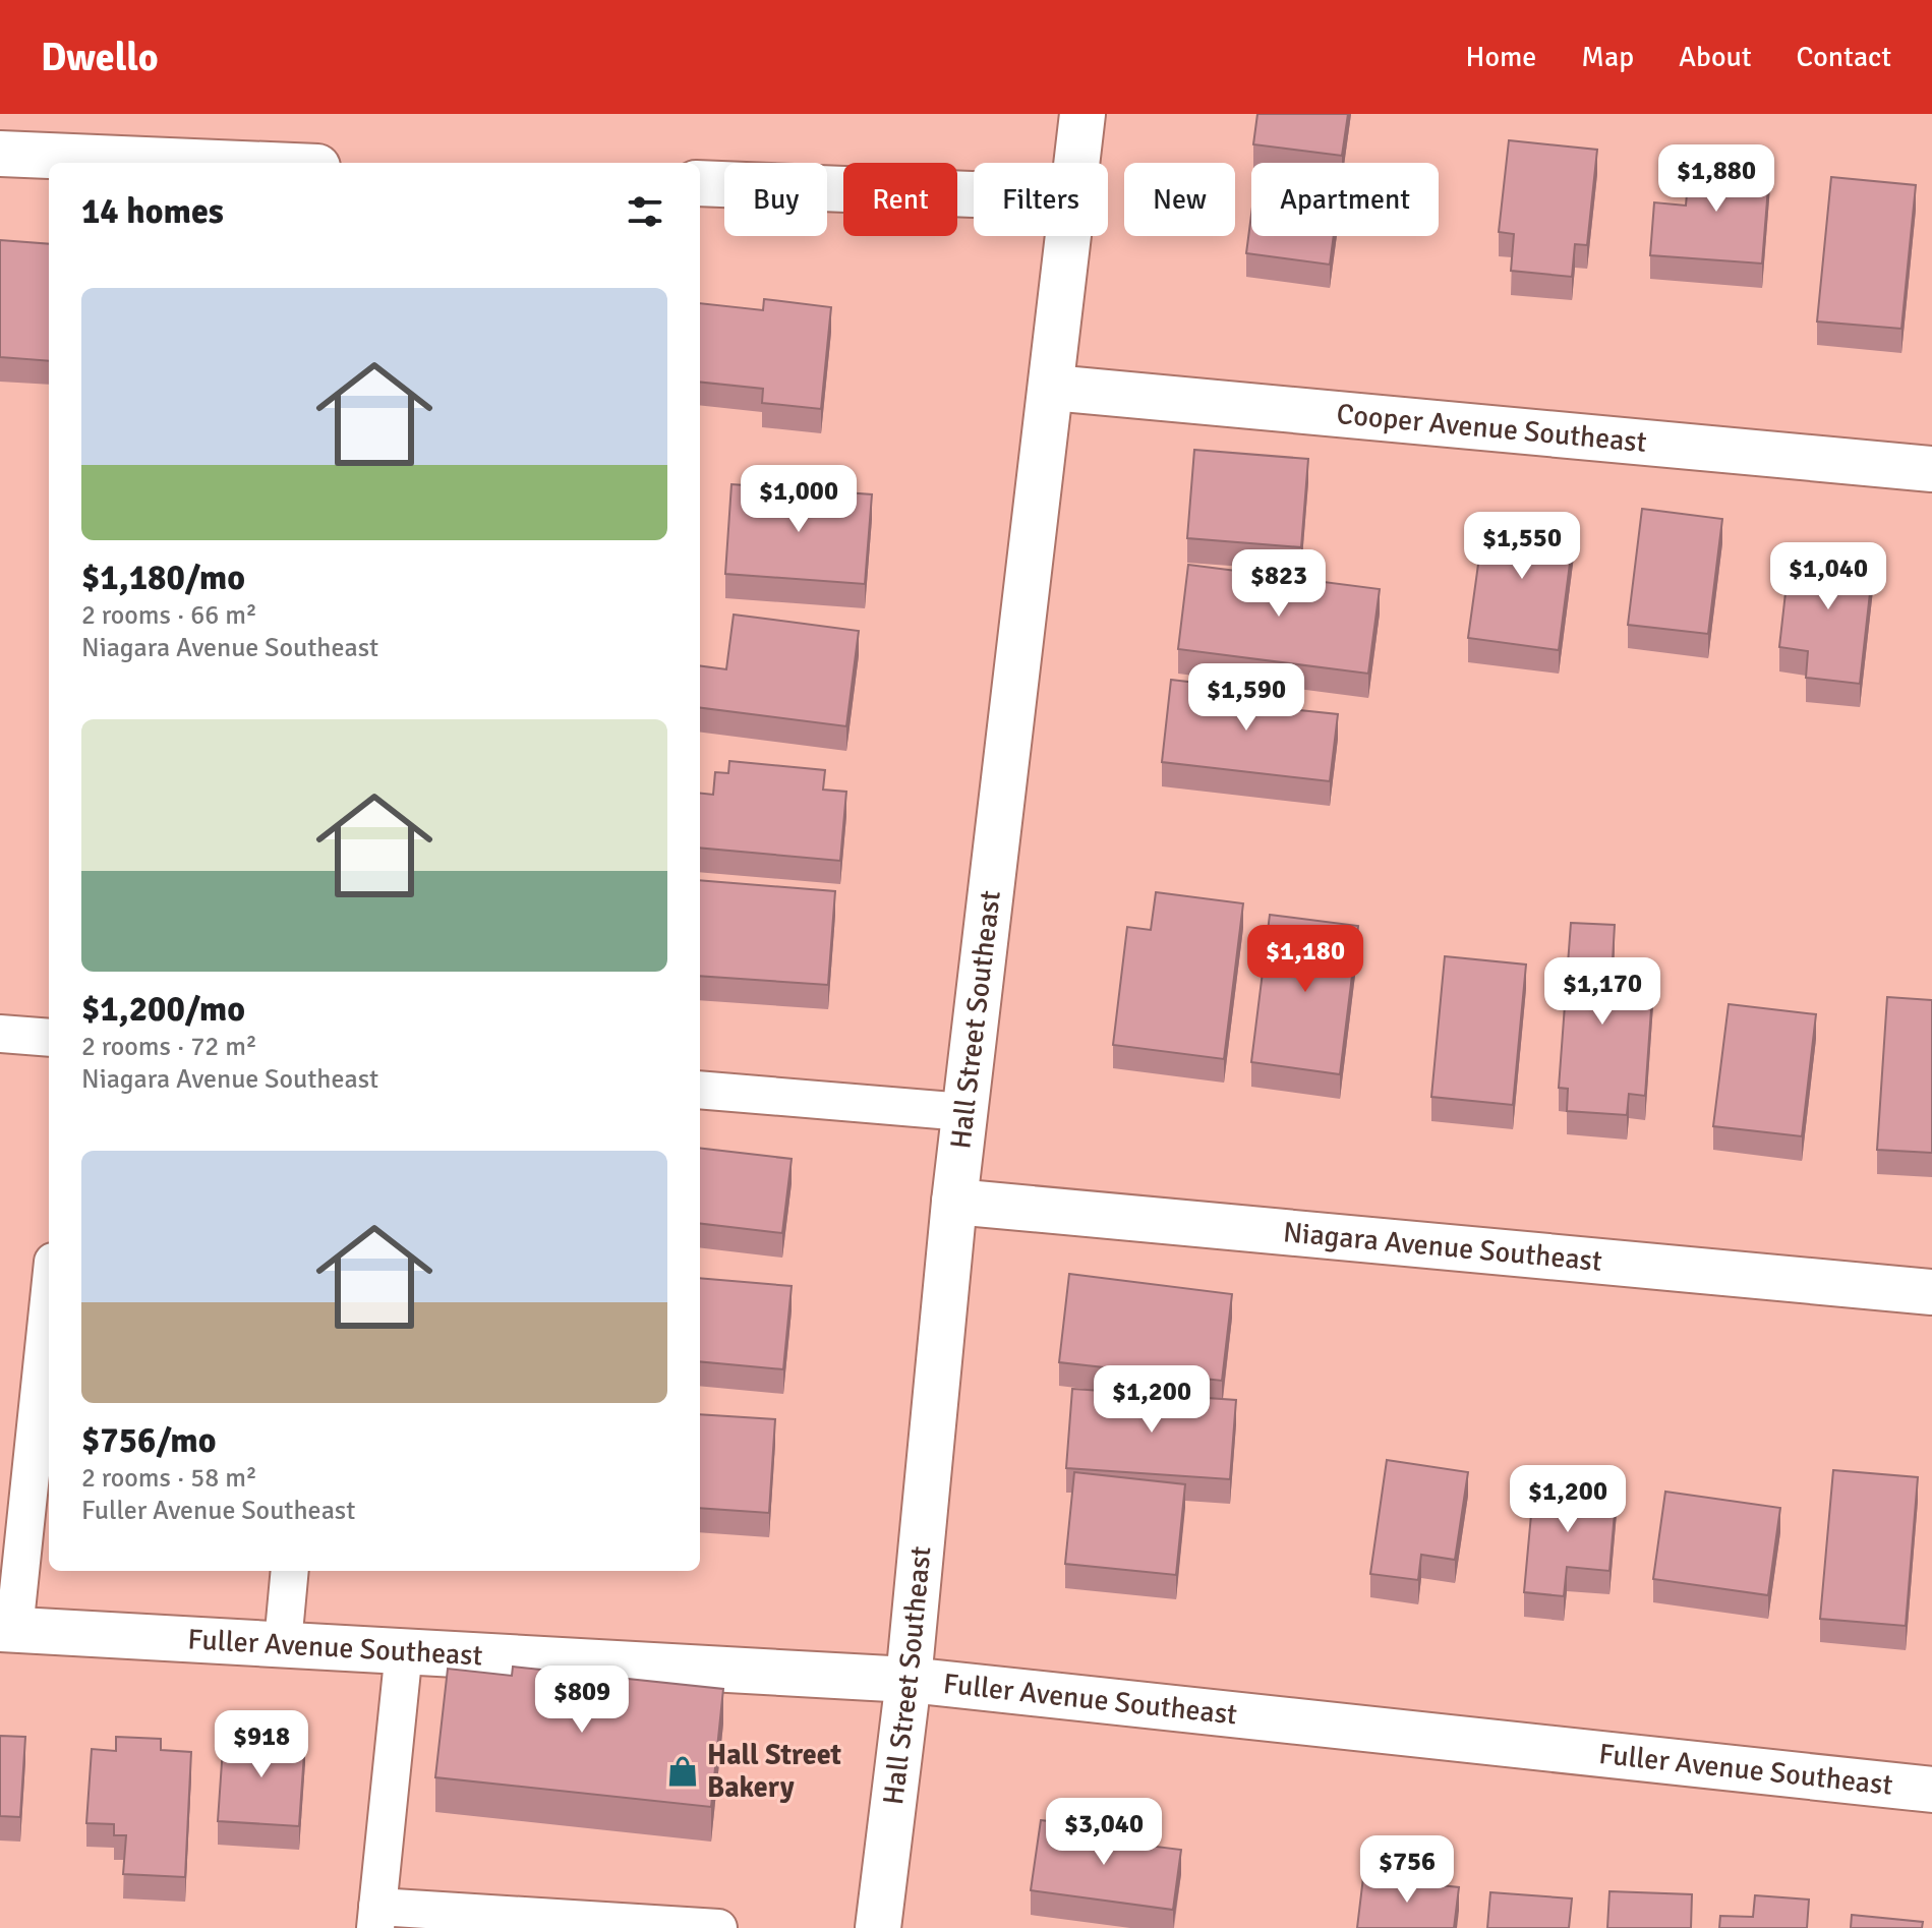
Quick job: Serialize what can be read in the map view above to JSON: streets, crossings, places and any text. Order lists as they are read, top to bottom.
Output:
{
  "streets": {
    "street": [
      "Cooper Avenue Southeast",
      "Hall Street Southeast",
      "Niagara Avenue Southeast",
      "Fuller Avenue Southeast"
    ]
  },
  "crossings": [
    ["Cooper Avenue Southeast", "Hall Street Southeast"],
    ["Hall Street Southeast", "Niagara Avenue Southeast"],
    ["Hall Street Southeast", "Fuller Avenue Southeast"]
  ],
  "places": {
    "shop": ["Hall Street Bakery"]
  },
  "page": {
    "header": "Dwello",
    "nav": [
      "Home",
      "Map",
      "About",
      "Contact"
    ],
    "price": [
      "$1,880",
      "$1,000",
      "$1,550",
      "$1,040",
      "$823",
      "$1,590",
      "$1,180",
      "$1,170",
      "$1,200",
      "$1,200",
      "$809",
      "$918",
      "$3,040",
      "$756"
    ],
    "chip": [
      "Buy",
      "Rent",
      "Filters",
      "New",
      "Apartment"
    ],
    "heading": "14 homes",
    "list": [
      {
        "name": "$1,180/mo",
        "note": "2 rooms · 66 m² · Niagara Avenue Southeast"
      },
      {
        "name": "$1,200/mo",
        "note": "2 rooms · 72 m² · Niagara Avenue Southeast"
      },
      {
        "name": "$756/mo",
        "note": "2 rooms · 58 m² · Fuller Avenue Southeast"
      }
    ]
  }
}
